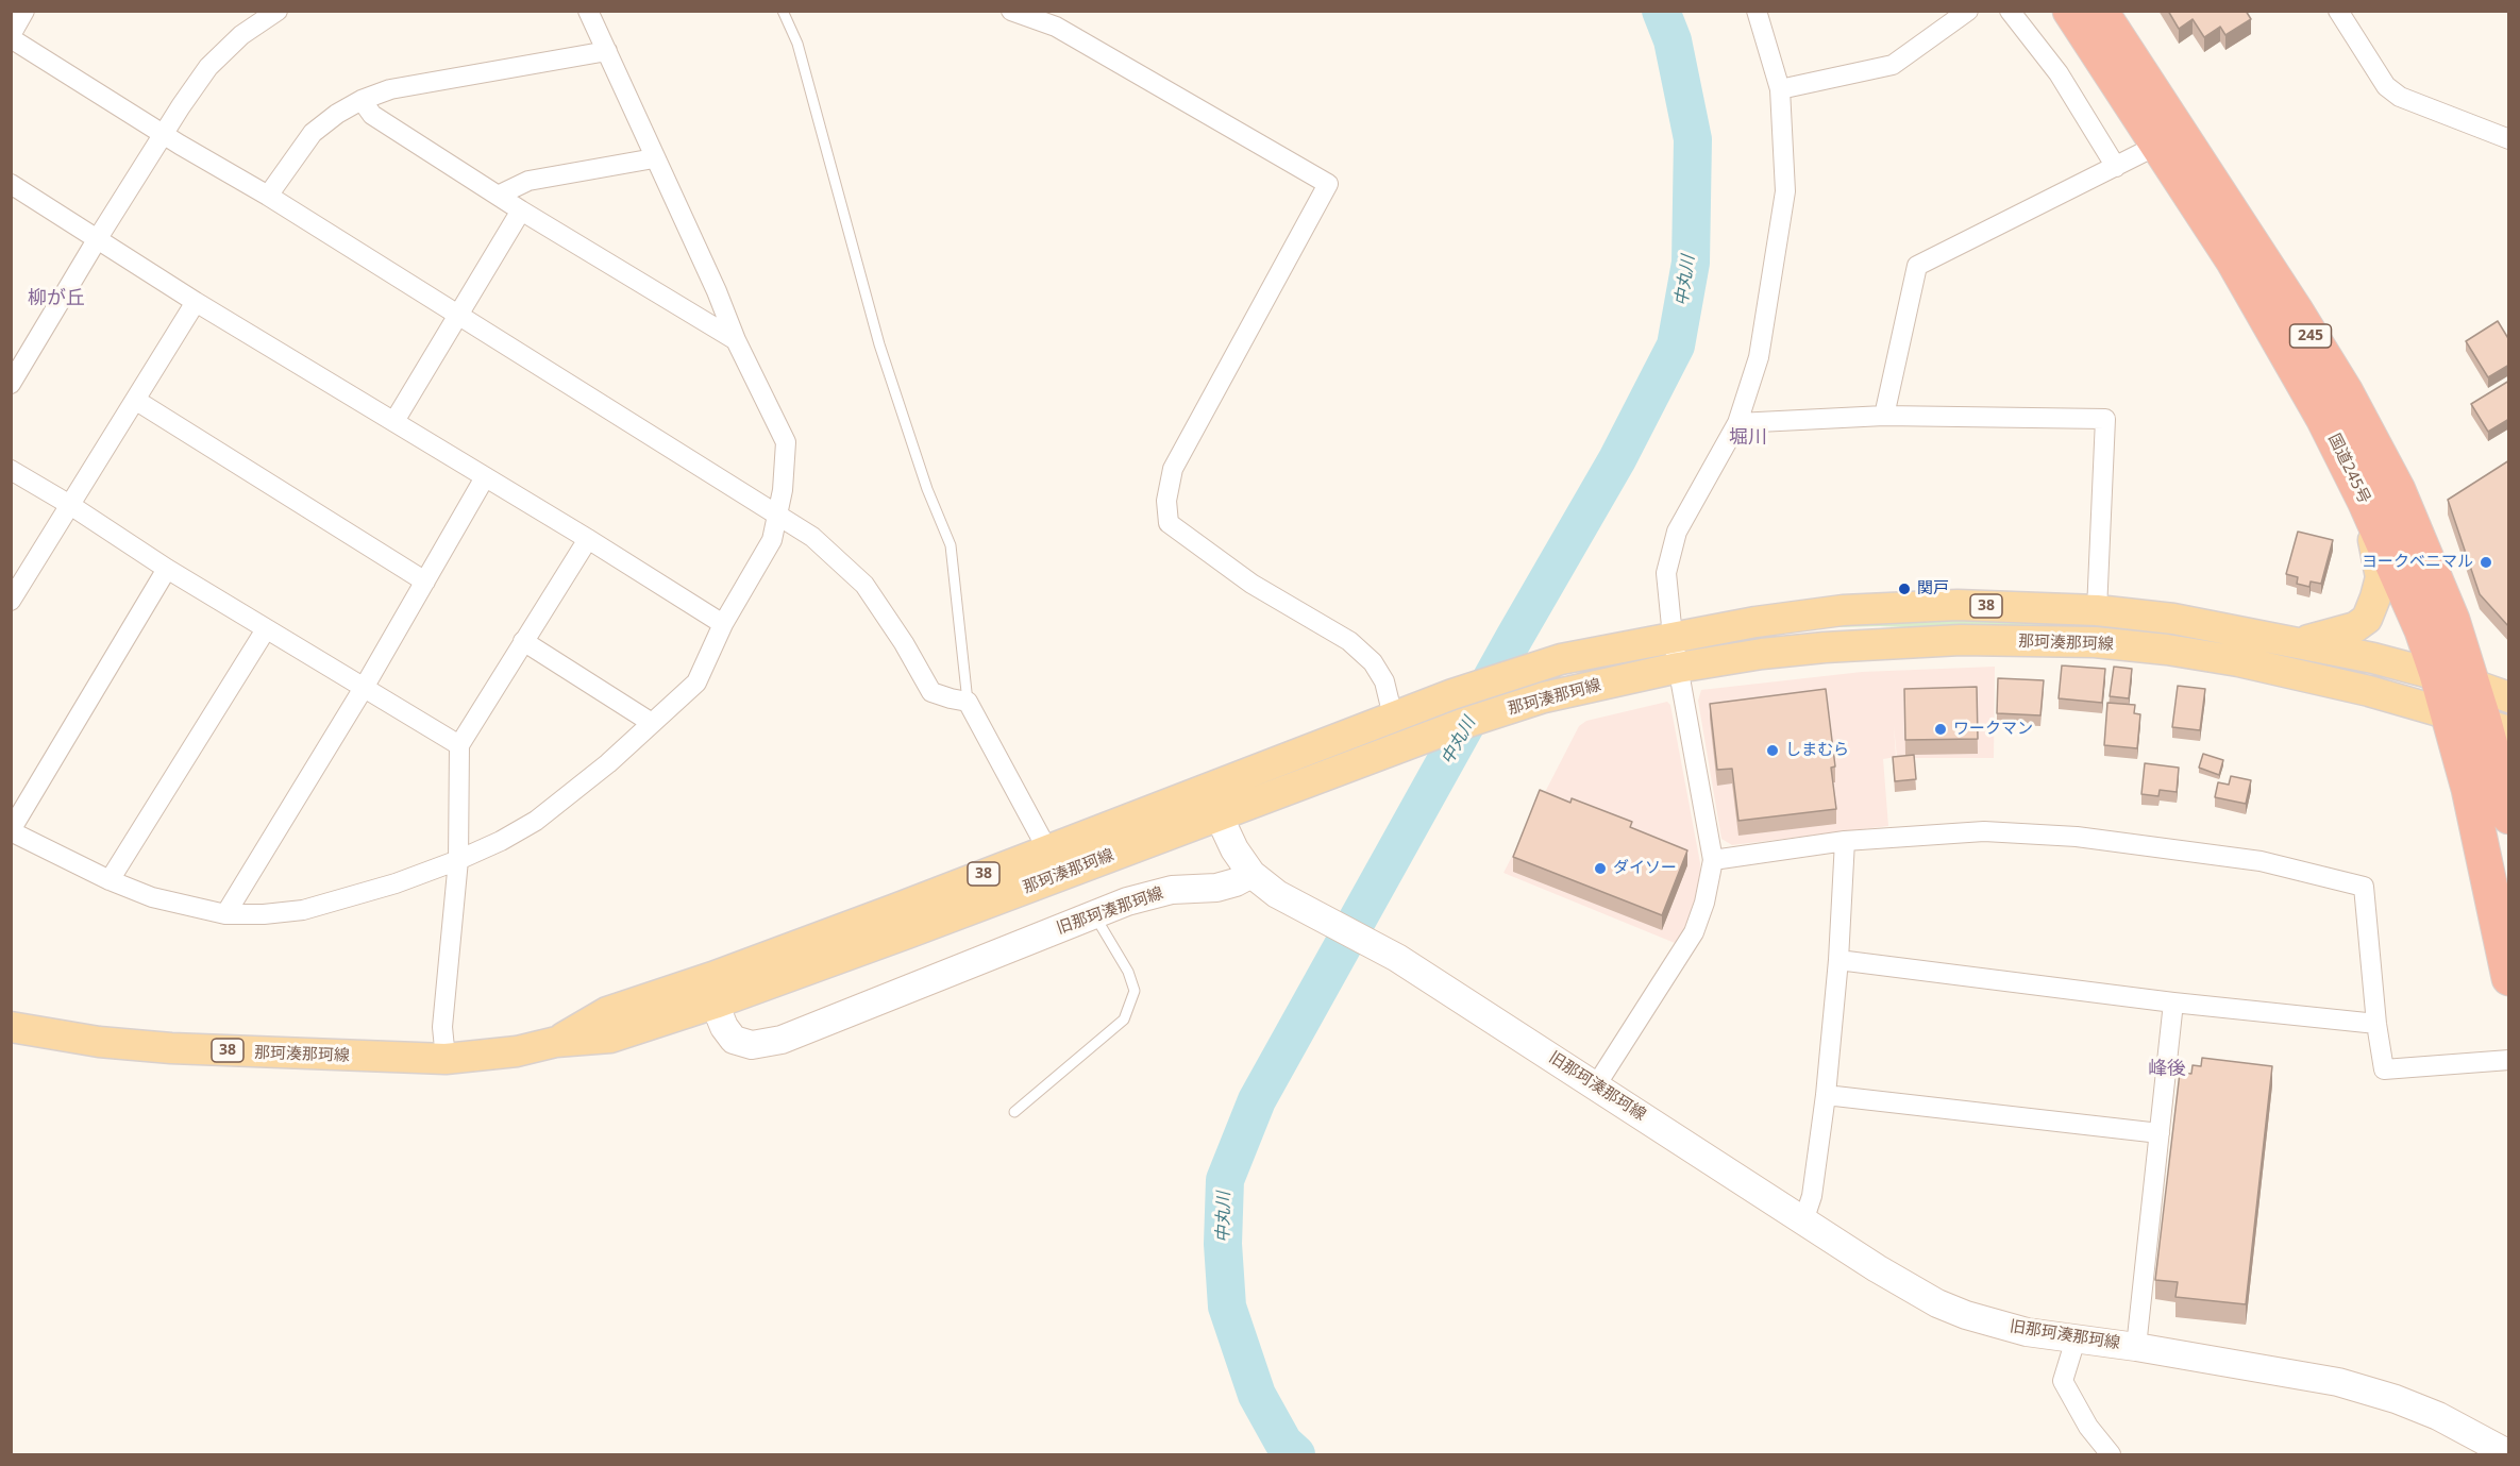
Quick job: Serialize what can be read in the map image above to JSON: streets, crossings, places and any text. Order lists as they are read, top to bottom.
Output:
{
  "streets": {
    "highway": ["245", "国道245号"],
    "main road": ["38", "那珂湊那珂線"],
    "street": ["旧那珂湊那珂線"]
  },
  "crossings": [
    ["国道245号", "那珂湊那珂線"],
    ["那珂湊那珂線", "旧那珂湊那珂線"]
  ],
  "districts": ["柳が丘", "堀川", "峰後"],
  "water": ["中丸川"],
  "places": [
    "ヨークベニマル",
    "関戸",
    "ワークマン",
    "しまむら",
    "ダイソー"
  ]
}
